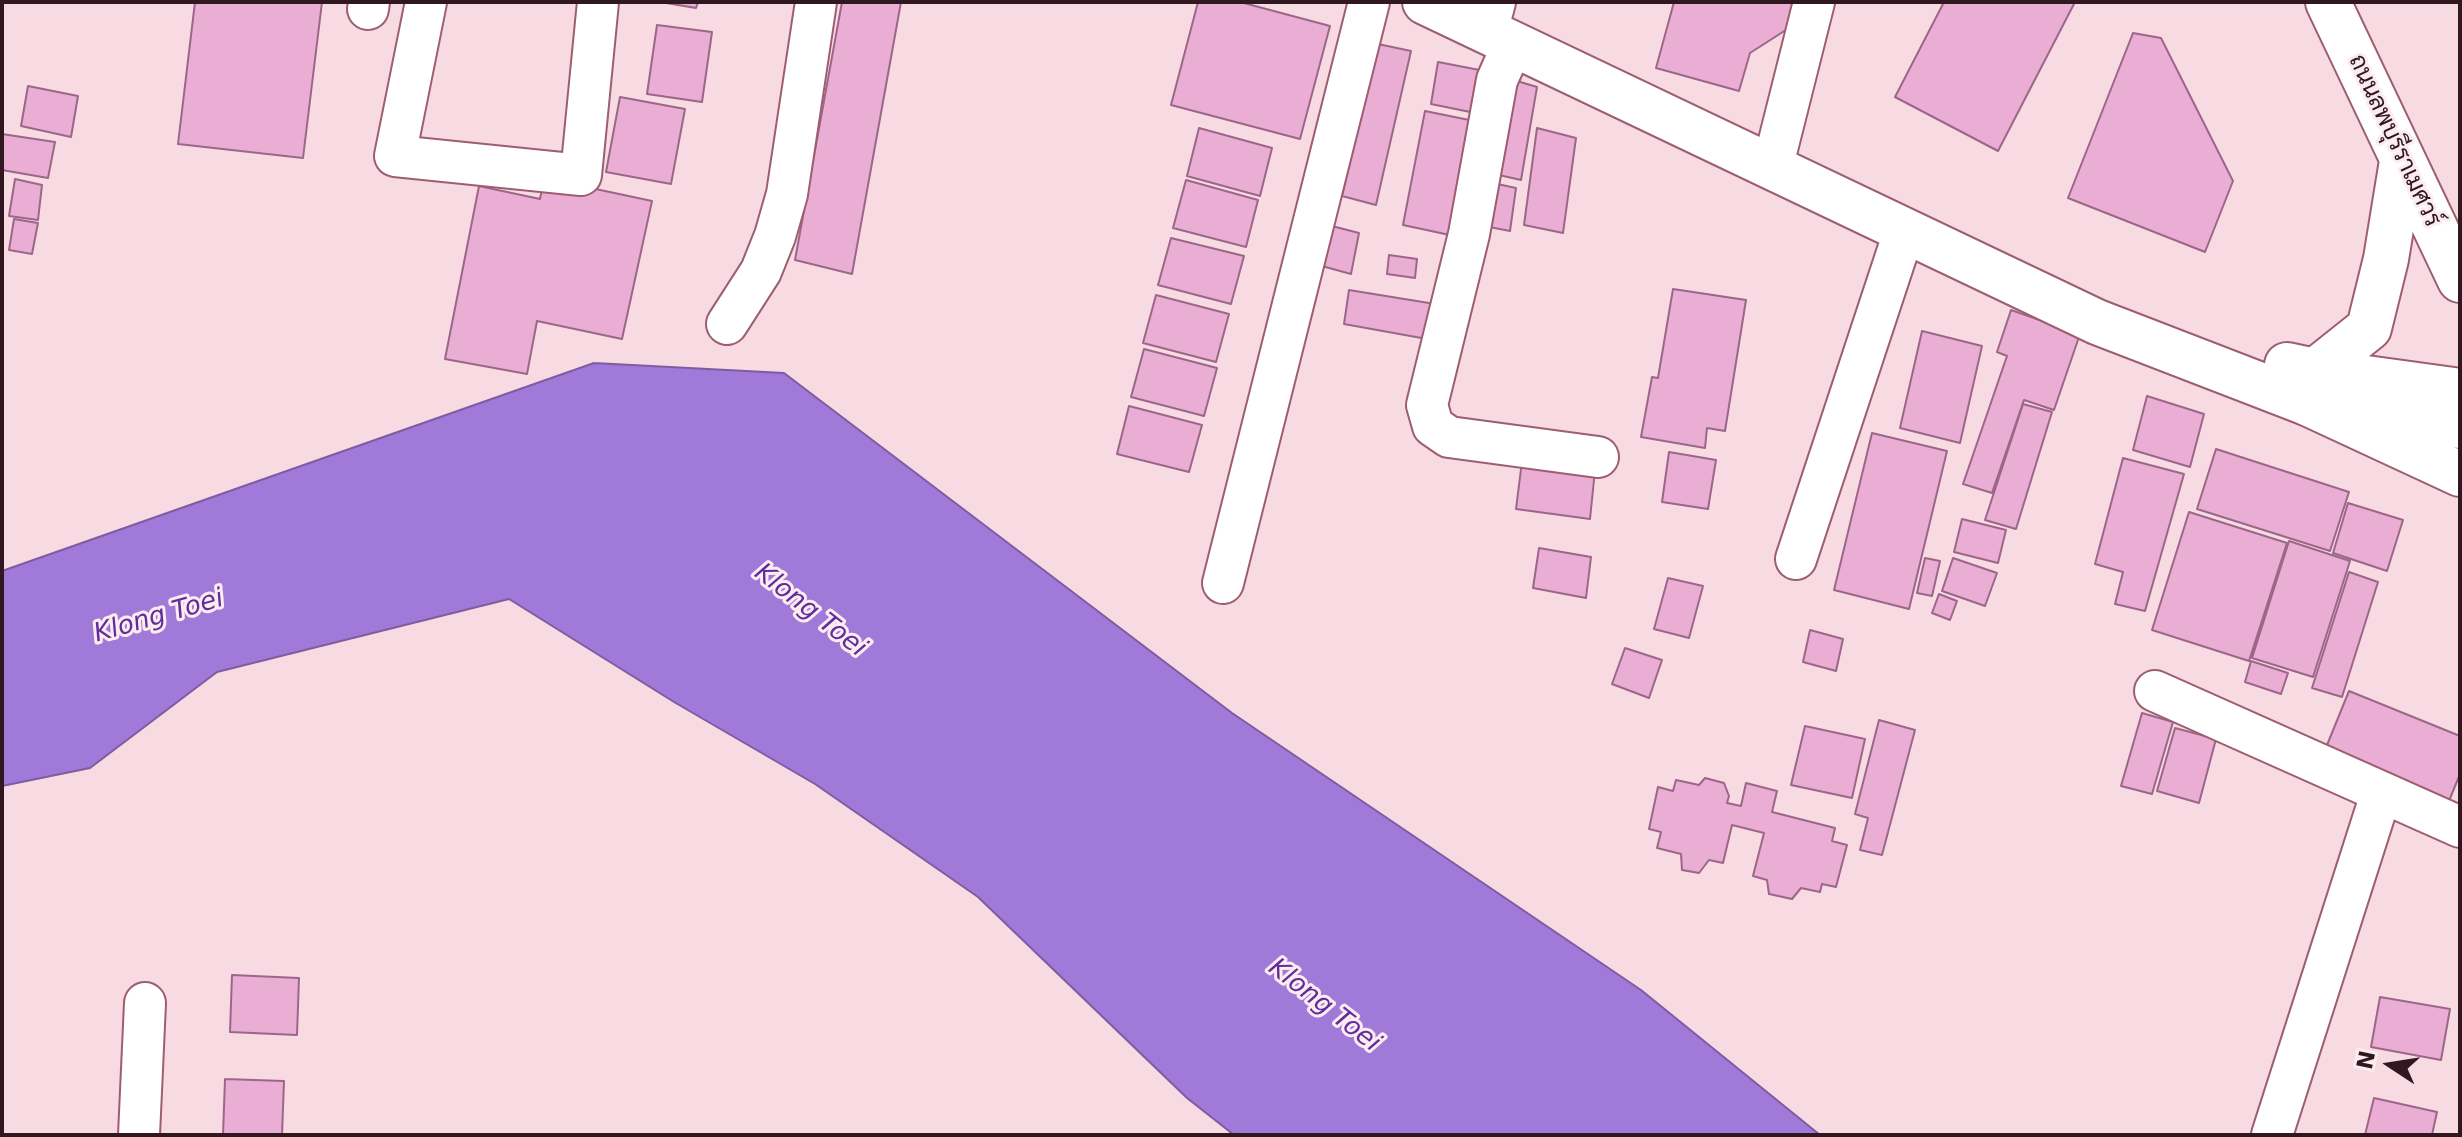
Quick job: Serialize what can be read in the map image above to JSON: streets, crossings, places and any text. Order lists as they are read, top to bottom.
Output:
{
  "streets": {
    "street": ["ถนนลพบุรีราเมศวร์"]
  },
  "water": ["Klong Toei"],
  "north": "left"
}
